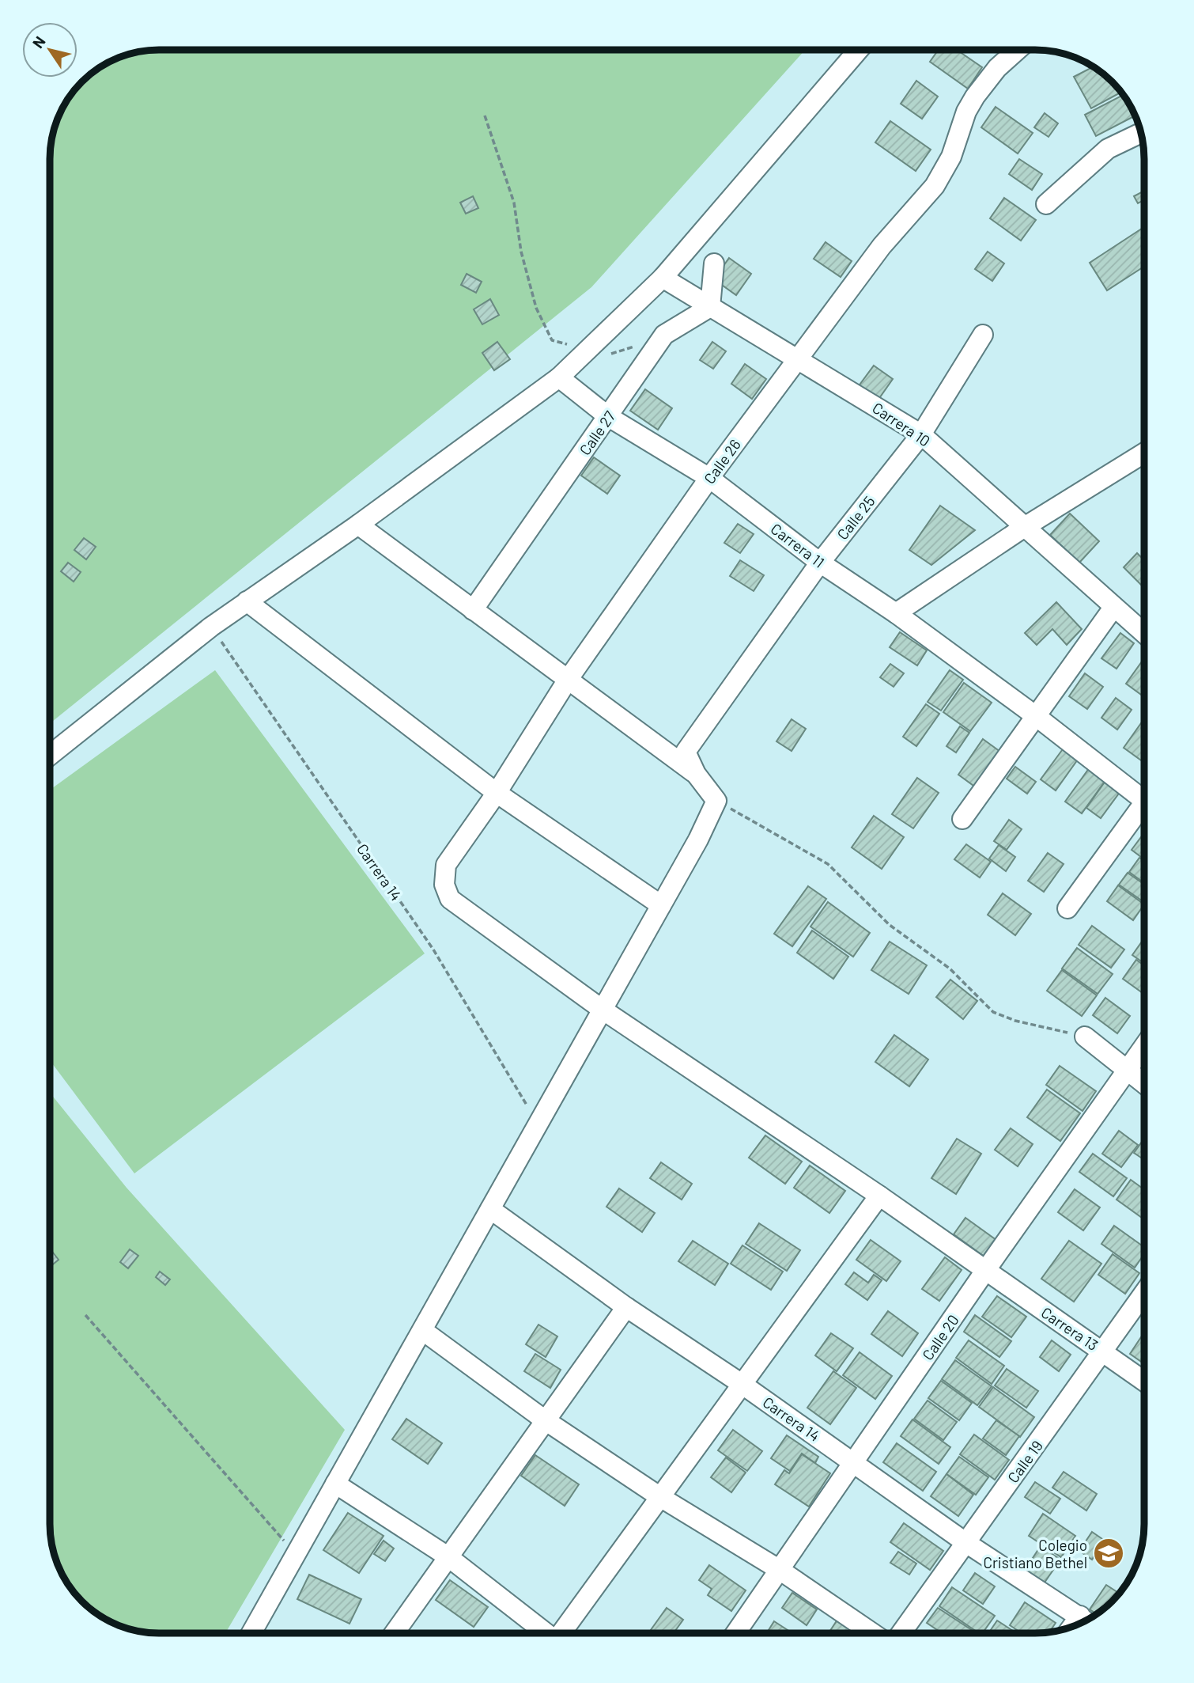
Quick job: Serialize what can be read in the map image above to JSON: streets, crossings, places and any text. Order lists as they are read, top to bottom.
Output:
{
  "streets": {
    "street": [
      "Carrera 10",
      "Calle 27",
      "Calle 26",
      "Calle 25",
      "Carrera 11",
      "Carrera 14",
      "Carrera 13",
      "Calle 20",
      "Calle 19"
    ]
  },
  "crossings": [
    ["Carrera 10", "Calle 27"],
    ["Carrera 10", "Calle 26"],
    ["Carrera 10", "Calle 25"],
    ["Calle 27", "Carrera 11"],
    ["Calle 26", "Carrera 11"],
    ["Calle 26", "Carrera 13"],
    ["Calle 25", "Carrera 11"],
    ["Carrera 14", "Calle 20"],
    ["Carrera 14", "Calle 19"],
    ["Carrera 13", "Calle 20"],
    ["Carrera 13", "Calle 19"]
  ],
  "places": {
    "school or university": ["Colegio Cristiano Bethel"]
  },
  "north": "top left"
}
